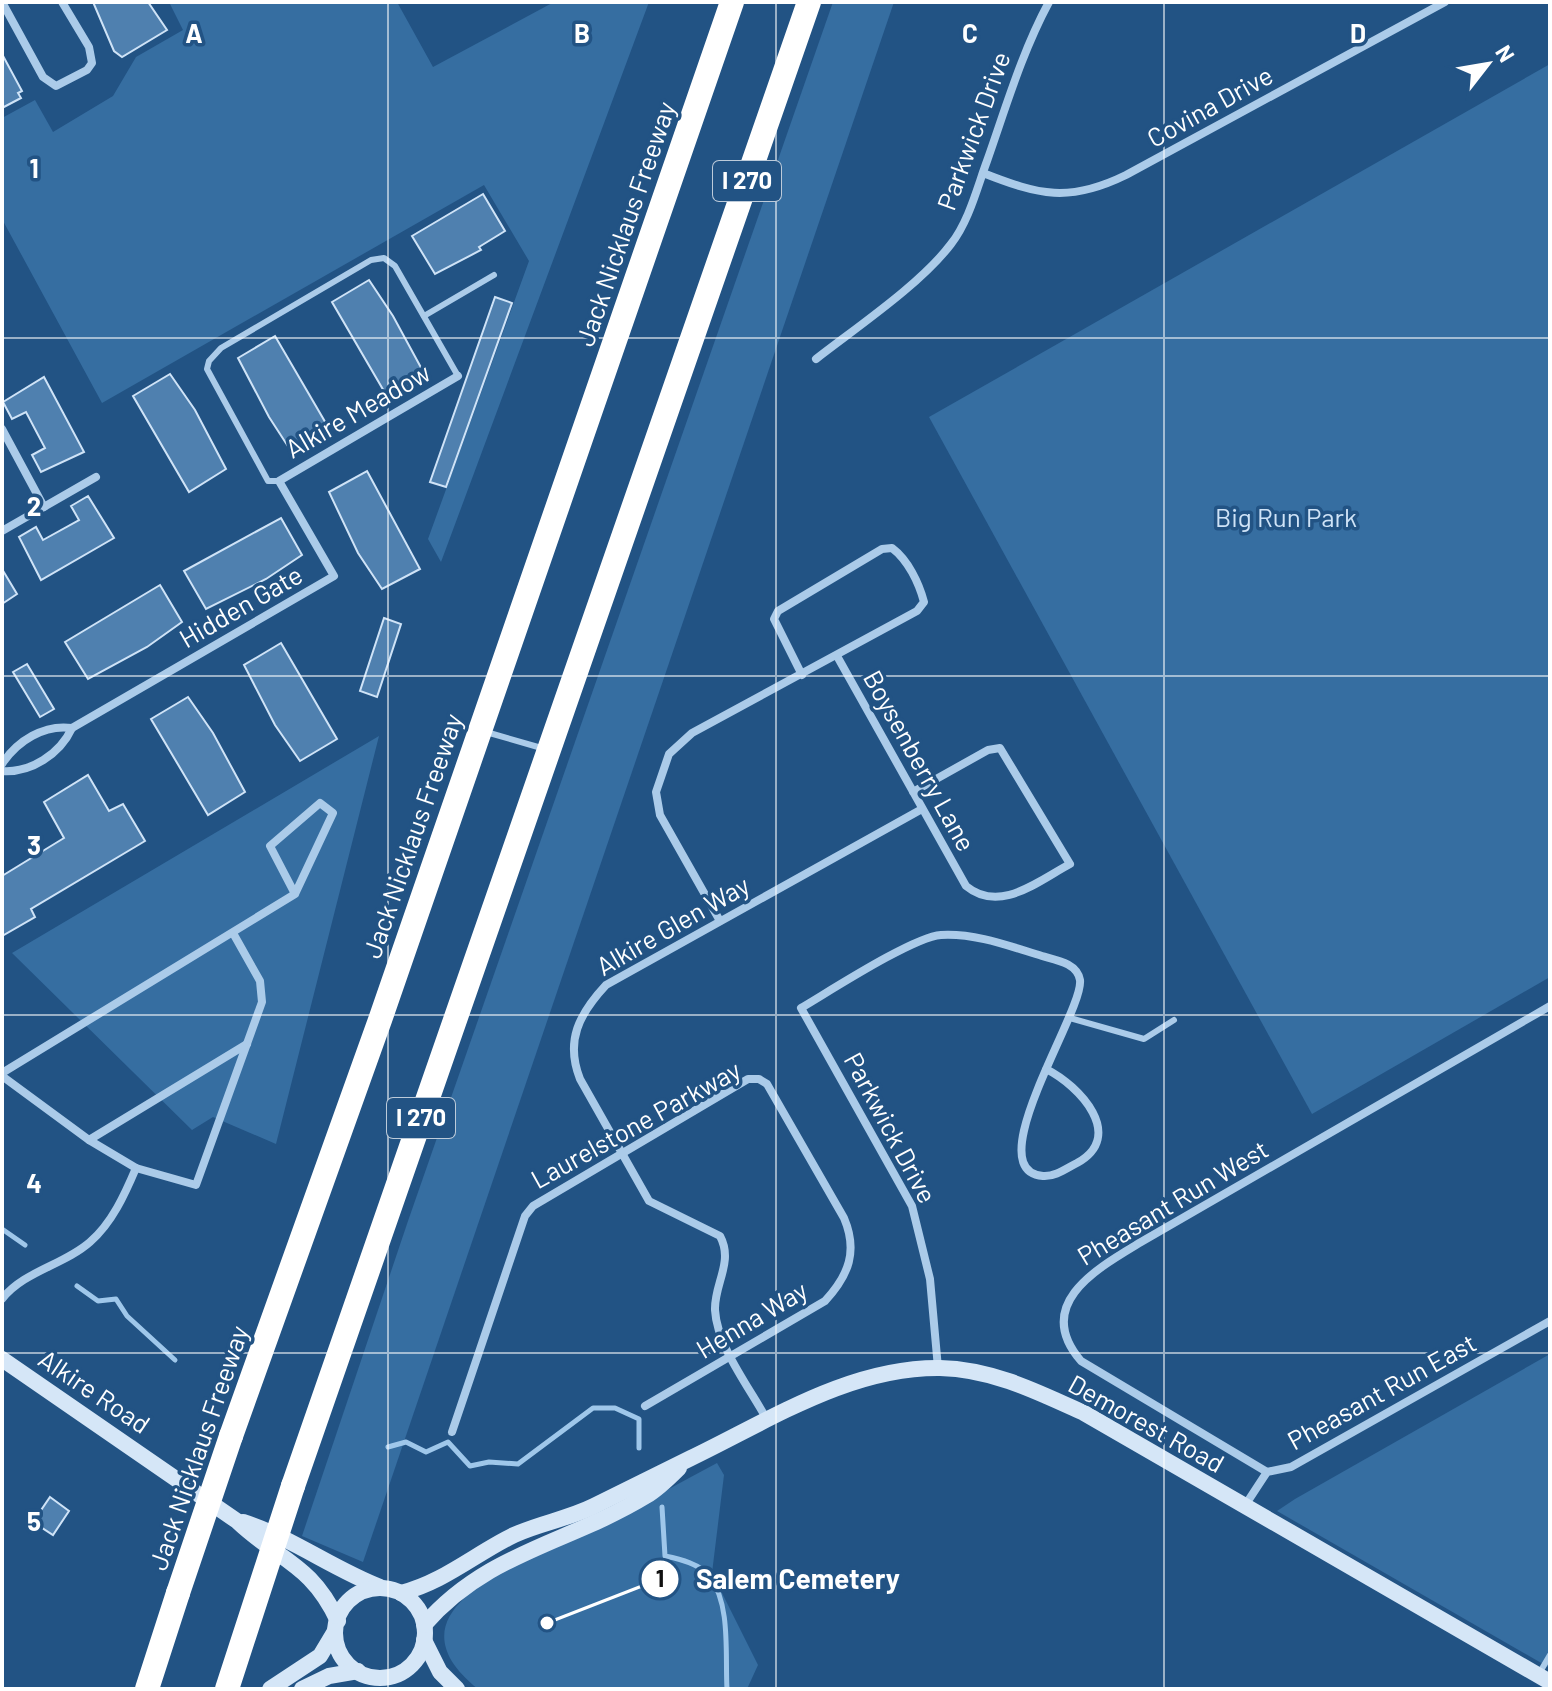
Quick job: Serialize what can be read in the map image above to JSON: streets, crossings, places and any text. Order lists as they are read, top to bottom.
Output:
{
  "streets": {
    "highway": ["I 270", "Jack Nicklaus Freeway"],
    "street": [
      "Covina Drive",
      "Parkwick Drive",
      "Alkire Meadow",
      "Hidden Gate",
      "Boysenberry Lane",
      "Alkire Glen Way",
      "Laurelstone Parkway",
      "Pheasant Run West",
      "Henna Way",
      "Alkire Road",
      "Pheasant Run East",
      "Demorest Road"
    ]
  },
  "crossings": [
    ["Covina Drive", "Parkwick Drive"],
    ["Parkwick Drive", "Demorest Road"],
    ["Alkire Meadow", "Hidden Gate"],
    ["Boysenberry Lane", "Alkire Glen Way"],
    ["Alkire Glen Way", "Laurelstone Parkway"],
    ["Alkire Glen Way", "Henna Way"],
    ["Alkire Glen Way", "Demorest Road"],
    ["Laurelstone Parkway", "Henna Way"],
    ["Pheasant Run West", "Pheasant Run East"],
    ["Alkire Road", "Demorest Road"],
    ["Pheasant Run East", "Demorest Road"]
  ],
  "parks": ["Big Run Park"],
  "places": ["Salem Cemetery"],
  "north": "top right",
  "grid": {
    "columns": [
      "A",
      "B",
      "C",
      "D"
    ],
    "rows": [
      "1",
      "2",
      "3",
      "4",
      "5"
    ]
  }
}
